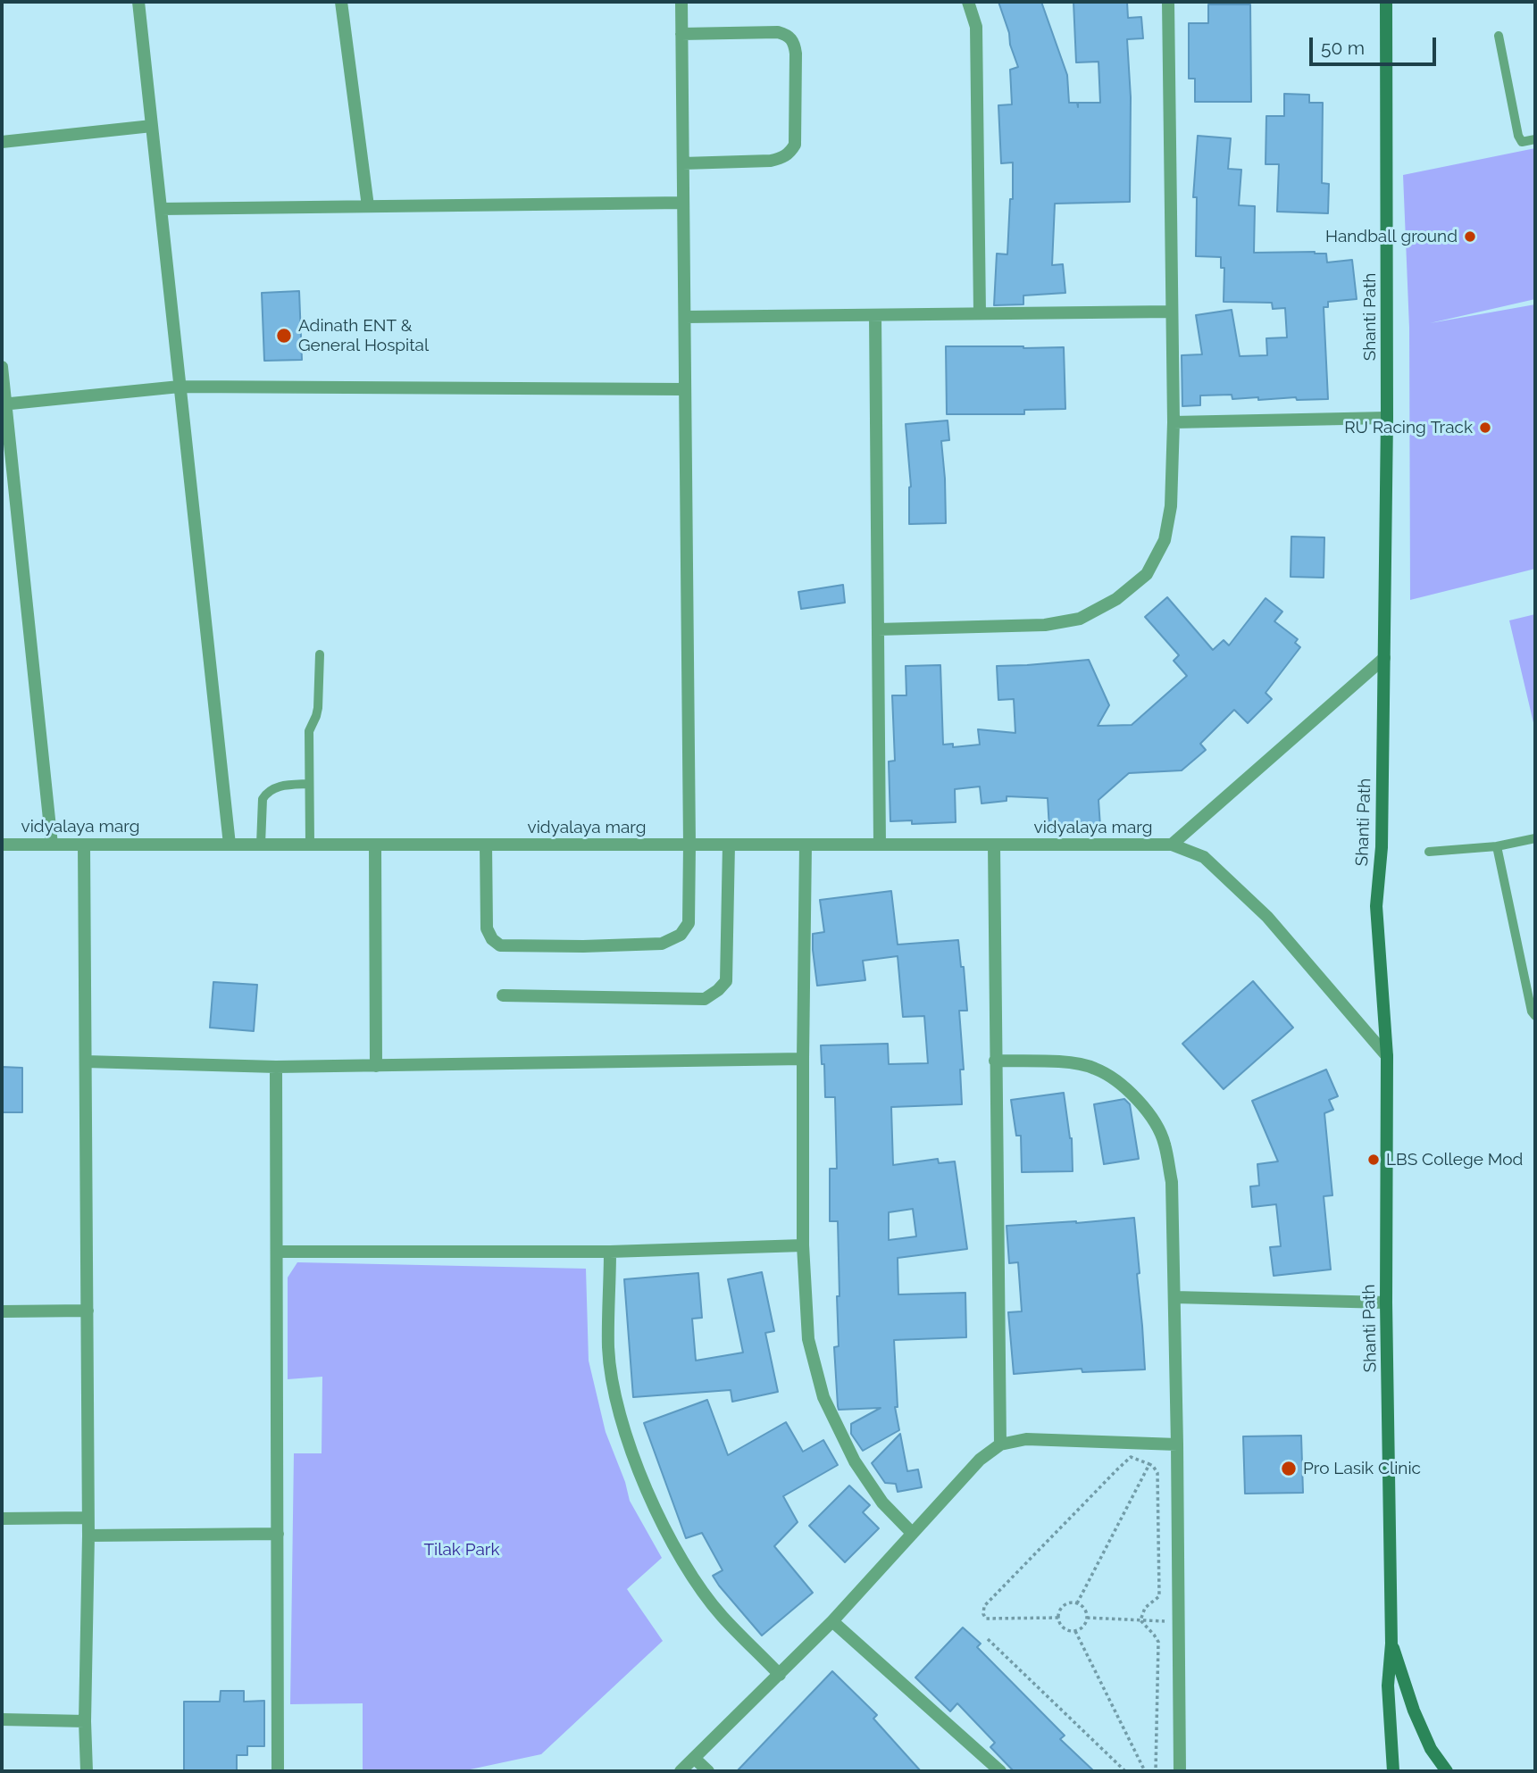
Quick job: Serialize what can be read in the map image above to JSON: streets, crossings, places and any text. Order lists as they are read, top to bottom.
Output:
{
  "streets": {
    "main road": ["Shanti Path"],
    "street": ["vidyalaya marg"]
  },
  "parks": ["Tilak Park"],
  "places": [
    "Handball ground",
    "Adinath ENT & General Hospital",
    "RU Racing Track",
    "LBS College Mod",
    "Pro Lasik Clinic"
  ],
  "scale_bar": "50 m"
}
